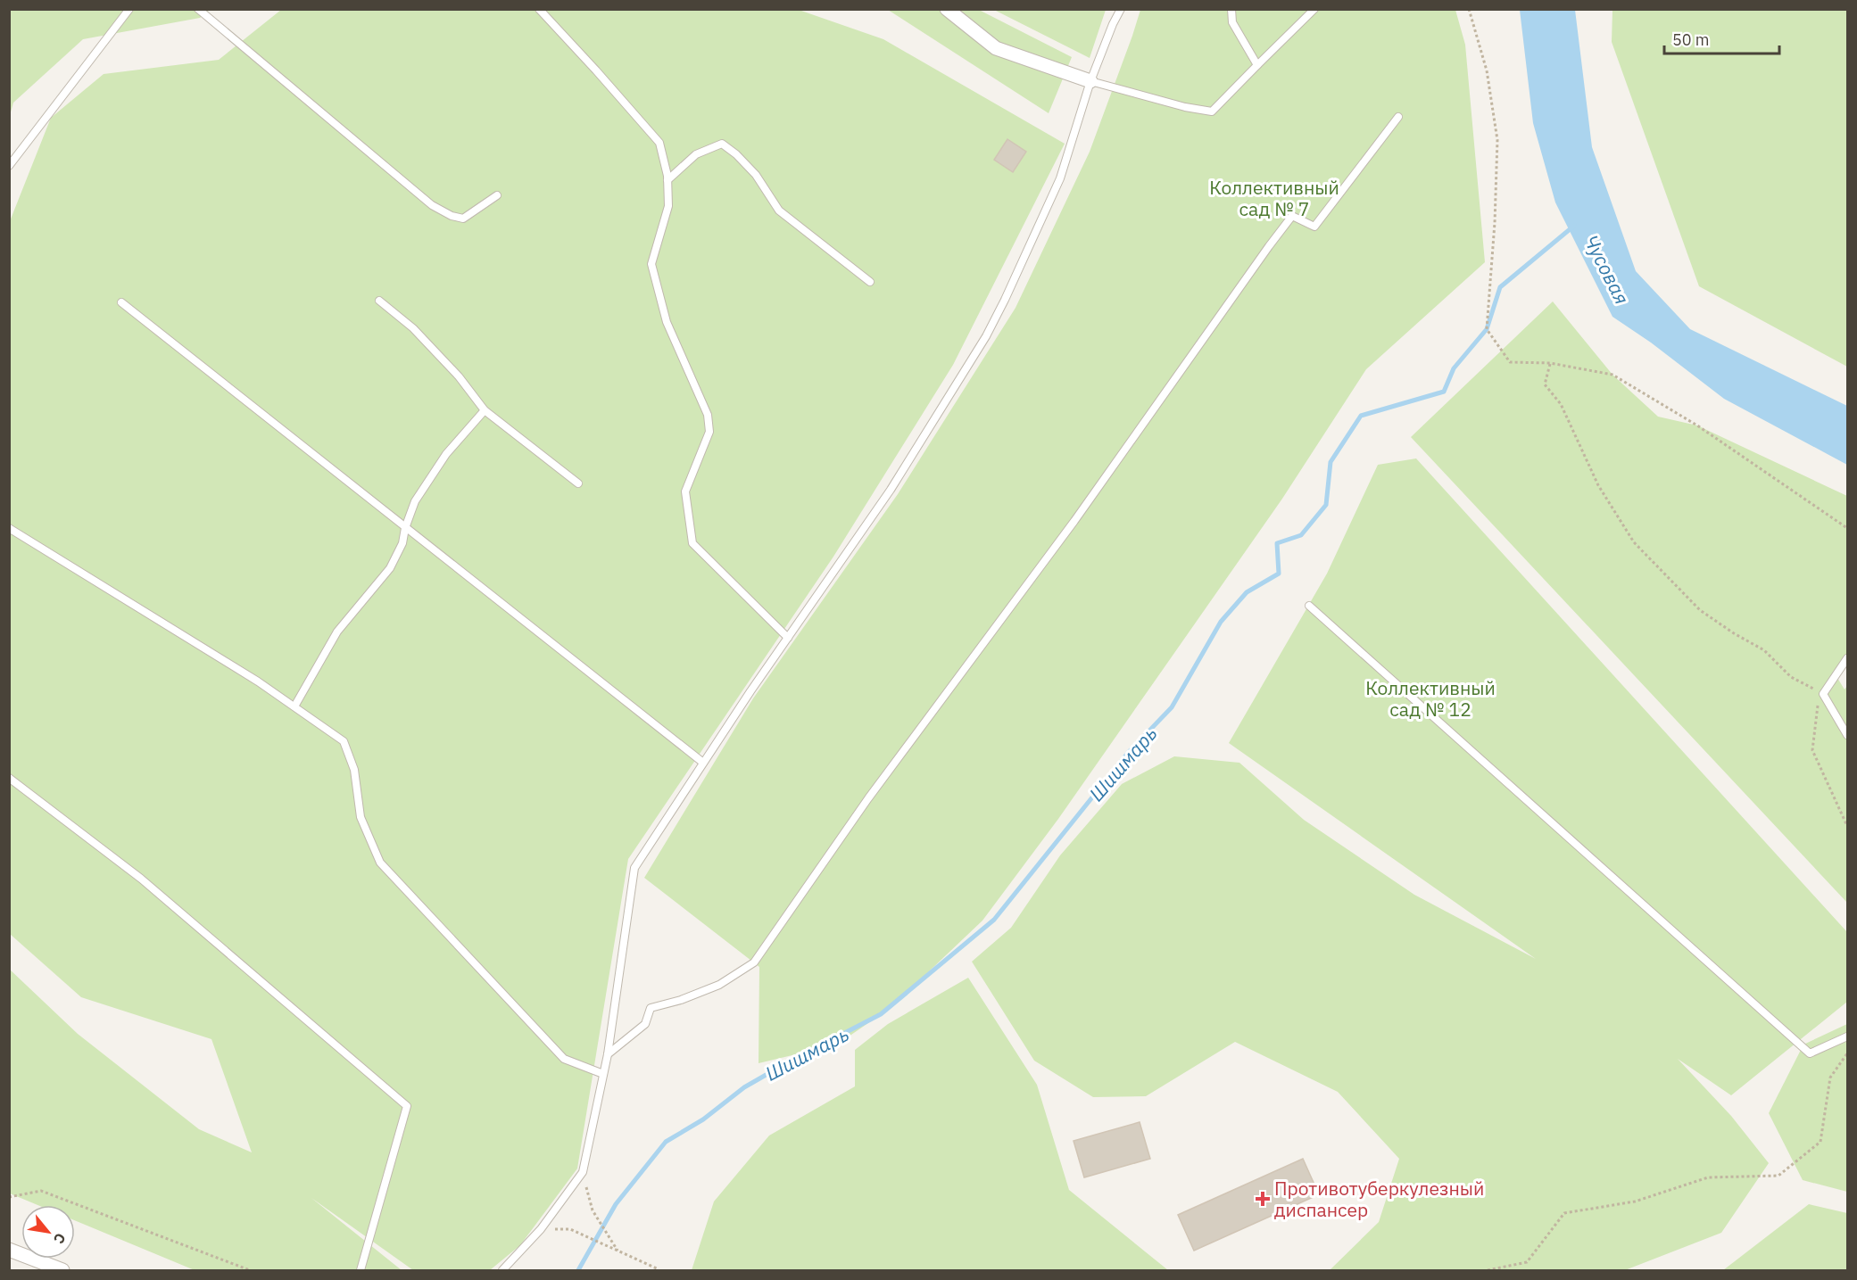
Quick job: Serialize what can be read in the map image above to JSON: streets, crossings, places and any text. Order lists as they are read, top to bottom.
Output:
{
  "water": ["Чусовая", "Шишмарь"],
  "parks": ["Коллективный сад № 7", "Коллективный сад № 12"],
  "places": {
    "health": ["Противотуберкулезный диспансер"]
  },
  "scale_bar": "50 m",
  "north": "bottom right"
}
